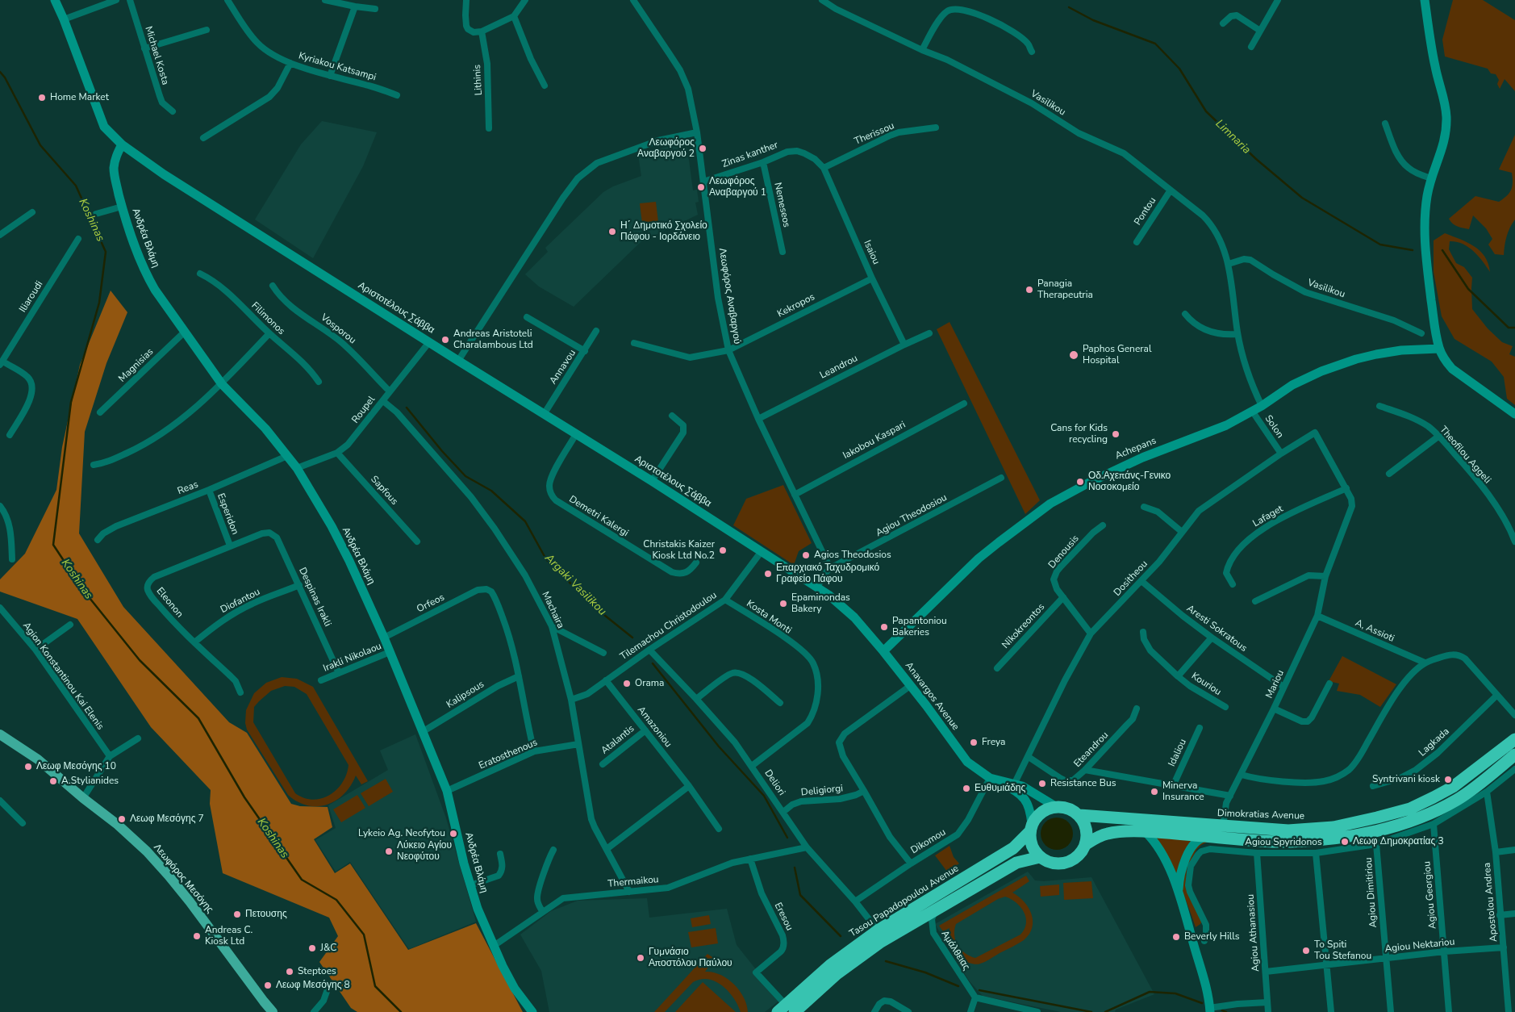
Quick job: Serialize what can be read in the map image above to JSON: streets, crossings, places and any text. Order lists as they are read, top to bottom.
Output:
{
  "streets": {
    "highway": ["Dimokratias Avenue", "Tasou Papadopoulou Avenue"],
    "main road": ["Λεωφόρος Μεσόγης"],
    "street": [
      "Michael Kosta",
      "Kyriakou Katsampi",
      "Lithinis",
      "Vasilikou",
      "Therissou",
      "Zinas kanther",
      "Nemeseos",
      "Pontou",
      "Ανδρέα Βλάμη",
      "Isaiou",
      "Λεωφόρος Αναβαργού",
      "Iliaroudi",
      "Kekropos",
      "Αριστοτέλους Σάββα",
      "Filimonos",
      "Vosporou",
      "Magnisias",
      "Annavou",
      "Leandrou",
      "Roupel",
      "Solon",
      "Iakobou Kaspari",
      "Achepans",
      "Theofilou Aggeli",
      "Reas",
      "Sapfous",
      "Esperidon",
      "Agiou Theodosiou",
      "Demetri Kalergi",
      "Lafaget",
      "Denousis",
      "Dositheou",
      "Despinas Irakli",
      "Diofantou",
      "Eleonon",
      "Orfeos",
      "Machaira",
      "Kosta Monti",
      "Tilemachou Christodoulou",
      "Nikokreontos",
      "Aresti Sokratous",
      "A, Assioti",
      "Irakli Nikolaou",
      "Agion Konstantinou Kai Elenis",
      "Kouriou",
      "Mariou",
      "Kalipsous",
      "Anavargos Avenue",
      "Amazoniou",
      "Atalantis",
      "Lagkada",
      "Eteandrou",
      "Idaliou",
      "Eratosthenous",
      "Deliori",
      "Deligiorgi",
      "Dikomou",
      "Agiou Spyridonos",
      "Thermaikou",
      "Agiou Dimitiriou",
      "Agiou Georgiou",
      "Apostolou Andrea",
      "Eresou",
      "Agiou Athanasiou",
      "Agiou Nektariou",
      "Αμάλθειας"
    ]
  },
  "crossings": [
    ["Vasilikou", "Pontou"],
    ["Vasilikou", "Achepans"],
    ["Therissou", "Zinas kanther"],
    ["Therissou", "Isaiou"],
    ["Zinas kanther", "Nemeseos"],
    ["Zinas kanther", "Isaiou"],
    ["Zinas kanther", "Λεωφόρος Αναβαργού"],
    ["Ανδρέα Βλάμη", "Αριστοτέλους Σάββα"],
    ["Ανδρέα Βλάμη", "Magnisias"],
    ["Ανδρέα Βλάμη", "Roupel"],
    ["Ανδρέα Βλάμη", "Reas"],
    ["Ανδρέα Βλάμη", "Orfeos"],
    ["Ανδρέα Βλάμη", "Irakli Nikolaou"],
    ["Ανδρέα Βλάμη", "Kalipsous"],
    ["Ανδρέα Βλάμη", "Eratosthenous"],
    ["Ανδρέα Βλάμη", "Thermaikou"],
    ["Isaiou", "Kekropos"],
    ["Isaiou", "Leandrou"],
    ["Λεωφόρος Αναβαργού", "Kekropos"],
    ["Λεωφόρος Αναβαργού", "Leandrou"],
    ["Λεωφόρος Αναβαργού", "Iakobou Kaspari"],
    ["Λεωφόρος Αναβαργού", "Agiou Theodosiou"],
    ["Αριστοτέλους Σάββα", "Annavou"],
    ["Αριστοτέλους Σάββα", "Roupel"],
    ["Αριστοτέλους Σάββα", "Demetri Kalergi"],
    ["Αριστοτέλους Σάββα", "Tilemachou Christodoulou"],
    ["Αριστοτέλους Σάββα", "Anavargos Avenue"],
    ["Vosporou", "Roupel"],
    ["Roupel", "Sapfous"],
    ["Roupel", "Machaira"],
    ["Solon", "Achepans"],
    ["Solon", "Dositheou"],
    ["Achepans", "Anavargos Avenue"],
    ["Reas", "Esperidon"],
    ["Esperidon", "Eleonon"],
    ["Lafaget", "Dositheou"],
    ["Lafaget", "Mariou"],
    ["Denousis", "Dositheou"],
    ["Denousis", "Nikokreontos"],
    ["Dositheou", "Aresti Sokratous"],
    ["Dositheou", "Mariou"],
    ["Dositheou", "Eteandrou"],
    ["Despinas Irakli", "Diofantou"],
    ["Despinas Irakli", "Eleonon"],
    ["Despinas Irakli", "Irakli Nikolaou"],
    ["Diofantou", "Eleonon"],
    ["Orfeos", "Kalipsous"],
    ["Machaira", "Tilemachou Christodoulou"],
    ["Machaira", "Eratosthenous"],
    ["Machaira", "Thermaikou"],
    ["Kosta Monti", "Tilemachou Christodoulou"],
    ["Kosta Monti", "Deliori"],
    ["Tilemachou Christodoulou", "Amazoniou"],
    ["Tilemachou Christodoulou", "Deliori"],
    ["Aresti Sokratous", "Kouriou"],
    ["Aresti Sokratous", "Mariou"],
    ["A, Assioti", "Mariou"],
    ["Mariou", "Dimokratias Avenue"],
    ["Anavargos Avenue", "Dimokratias Avenue"],
    ["Anavargos Avenue", "Dikomou"],
    ["Anavargos Avenue", "Tasou Papadopoulou Avenue"],
    ["Amazoniou", "Atalantis"],
    ["Deliori", "Deligiorgi"],
    ["Deliori", "Dikomou"],
    ["Deliori", "Thermaikou"],
    ["Deliori", "Tasou Papadopoulou Avenue"],
    ["Dimokratias Avenue", "Tasou Papadopoulou Avenue"],
    ["Agiou Spyridonos", "Agiou Dimitiriou"],
    ["Agiou Spyridonos", "Agiou Georgiou"],
    ["Agiou Spyridonos", "Apostolou Andrea"],
    ["Agiou Spyridonos", "Agiou Athanasiou"],
    ["Thermaikou", "Eresou"],
    ["Agiou Dimitiriou", "Agiou Nektariou"],
    ["Agiou Georgiou", "Agiou Nektariou"],
    ["Tasou Papadopoulou Avenue", "Eresou"],
    ["Apostolou Andrea", "Agiou Nektariou"],
    ["Agiou Athanasiou", "Agiou Nektariou"]
  ],
  "water": ["Limnaria", "Koshinas", "Argaki Vasilikou"],
  "places": [
    "Home Market",
    "Λεωφόρος Αναβαργού 2",
    "Λεωφόρος Αναβαργού 1",
    "Η΄ Δημοτικό Σχολείο Πάφου - Ιορδάνειο",
    "Panagia Therapeutria",
    "Andreas Aristoteli Charalambous Ltd",
    "Paphos General Hospital",
    "Cans for Kids recycling",
    "Οδ.Αχεπάνς-Γενικο Νοσοκομείο",
    "Christakis Kaizer Kiosk Ltd No.2",
    "Agios Theodosios",
    "Επαρχιακό Ταχυδρομικό Γραφείο Πάφου",
    "Epaminondas Bakery",
    "Papantoniou Bakeries",
    "Orama",
    "Freya",
    "Λεωφ Μεσόγης 10",
    "Syntrivani kiosk",
    "A.Stylianides",
    "Resistance Bus",
    "Ευθυμιάδης",
    "Minerva Insurance",
    "Λεωφ Μεσόγης 7",
    "Lykeio Ag. Neofytou",
    "Λεωφ Δημοκρατίας 3",
    "Λύκειο Αγίου Νεοφύτου",
    "Πετουσης",
    "Andreas C. Kiosk Ltd",
    "Beverly Hills",
    "J&C",
    "To Spiti Tou Stefanou",
    "Γυμνάσιο Αποστόλου Παύλου",
    "Steptoes",
    "Λεωφ Μεσόγης 8"
  ]
}
